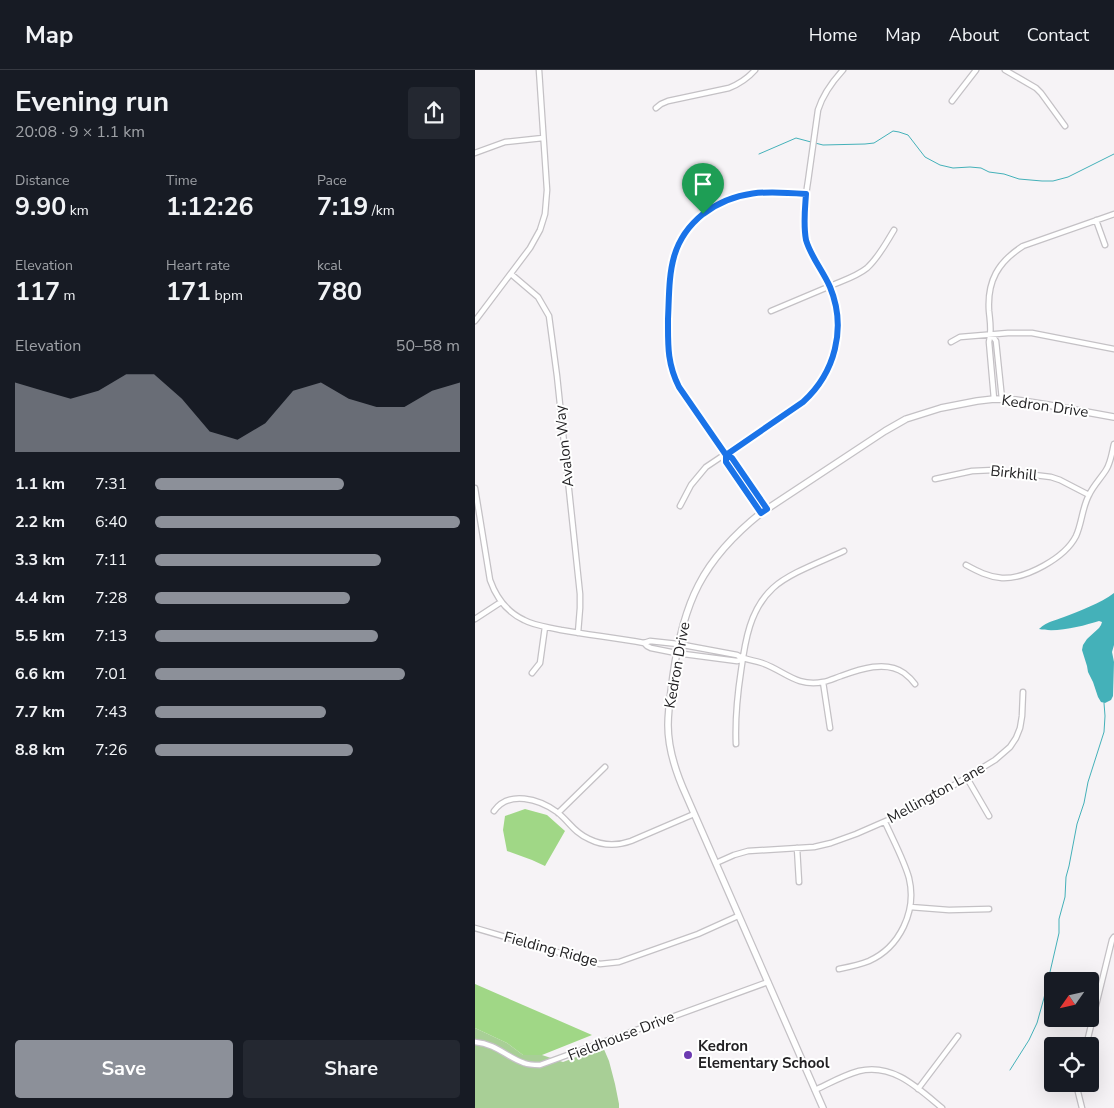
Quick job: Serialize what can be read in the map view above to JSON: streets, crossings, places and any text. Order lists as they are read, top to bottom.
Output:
{
  "streets": {
    "street": [
      "Kedron Drive",
      "Avalon Way",
      "Birkhill",
      "Mellington Lane",
      "Fielding Ridge",
      "Fieldhouse Drive"
    ]
  },
  "crossings": [
    ["Kedron Drive", "Mellington Lane"],
    ["Kedron Drive", "Fielding Ridge"],
    ["Kedron Drive", "Fieldhouse Drive"]
  ],
  "places": ["Kedron Elementary School"],
  "north": "bottom left",
  "page": {
    "header": "Map",
    "nav": [
      "Home",
      "Map",
      "About",
      "Contact"
    ],
    "heading": ["Evening run", "20:08 · 9 × 1.1 km"],
    "stats": [
      ["Distance", "9.90 km"],
      ["Time", "1:12:26"],
      ["Pace", "7:19 /km"],
      ["Elevation", "117 m"],
      ["Heart rate", "171 bpm"],
      ["kcal", "780"]
    ],
    "chart": ["Elevation", "50–58 m"],
    "list": [
      {
        "name": "1.1 km",
        "note": "7:31"
      },
      {
        "name": "2.2 km",
        "note": "6:40"
      },
      {
        "name": "3.3 km",
        "note": "7:11"
      },
      {
        "name": "4.4 km",
        "note": "7:28"
      },
      {
        "name": "5.5 km",
        "note": "7:13"
      },
      {
        "name": "6.6 km",
        "note": "7:01"
      },
      {
        "name": "7.7 km",
        "note": "7:43"
      },
      {
        "name": "8.8 km",
        "note": "7:26"
      }
    ],
    "buttons": ["Save", "Share"]
  }
}
